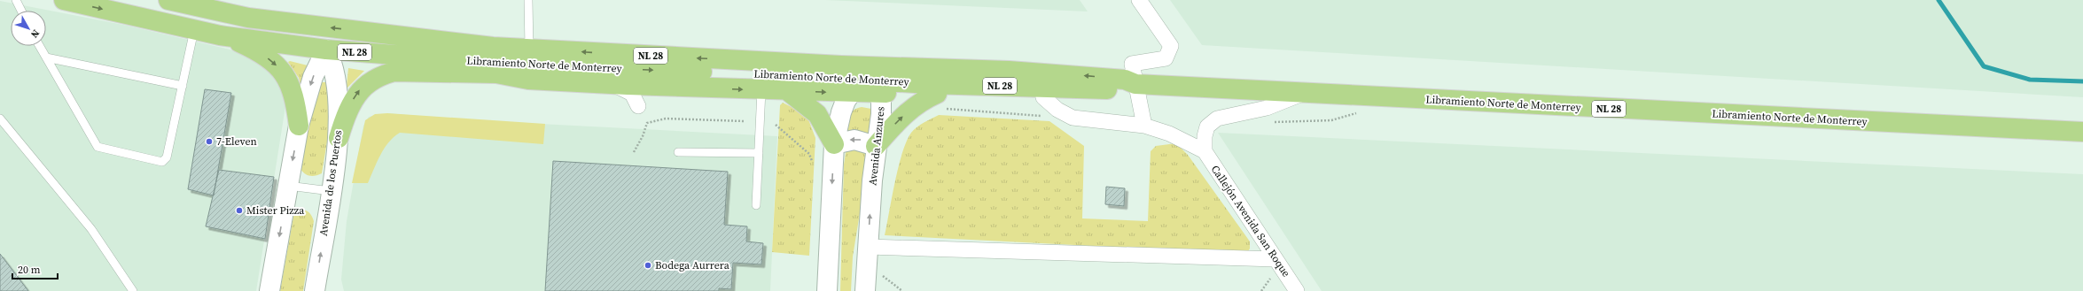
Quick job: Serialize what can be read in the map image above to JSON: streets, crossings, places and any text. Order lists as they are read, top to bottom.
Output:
{
  "streets": {
    "main road": ["NL 28", "Libramiento Norte de Monterrey"],
    "street": ["Avenida Anzures", "Avenida de los Puertos", "Callejón Avenida San Roque"]
  },
  "crossings": [
    ["NL 28", "Avenida de los Puertos"],
    ["Libramiento Norte de Monterrey", "Avenida Anzures"]
  ],
  "places": ["7-Eleven", "Mister Pizza", "Bodega Aurrera"],
  "scale_bar": "20 m",
  "north": "bottom right"
}
